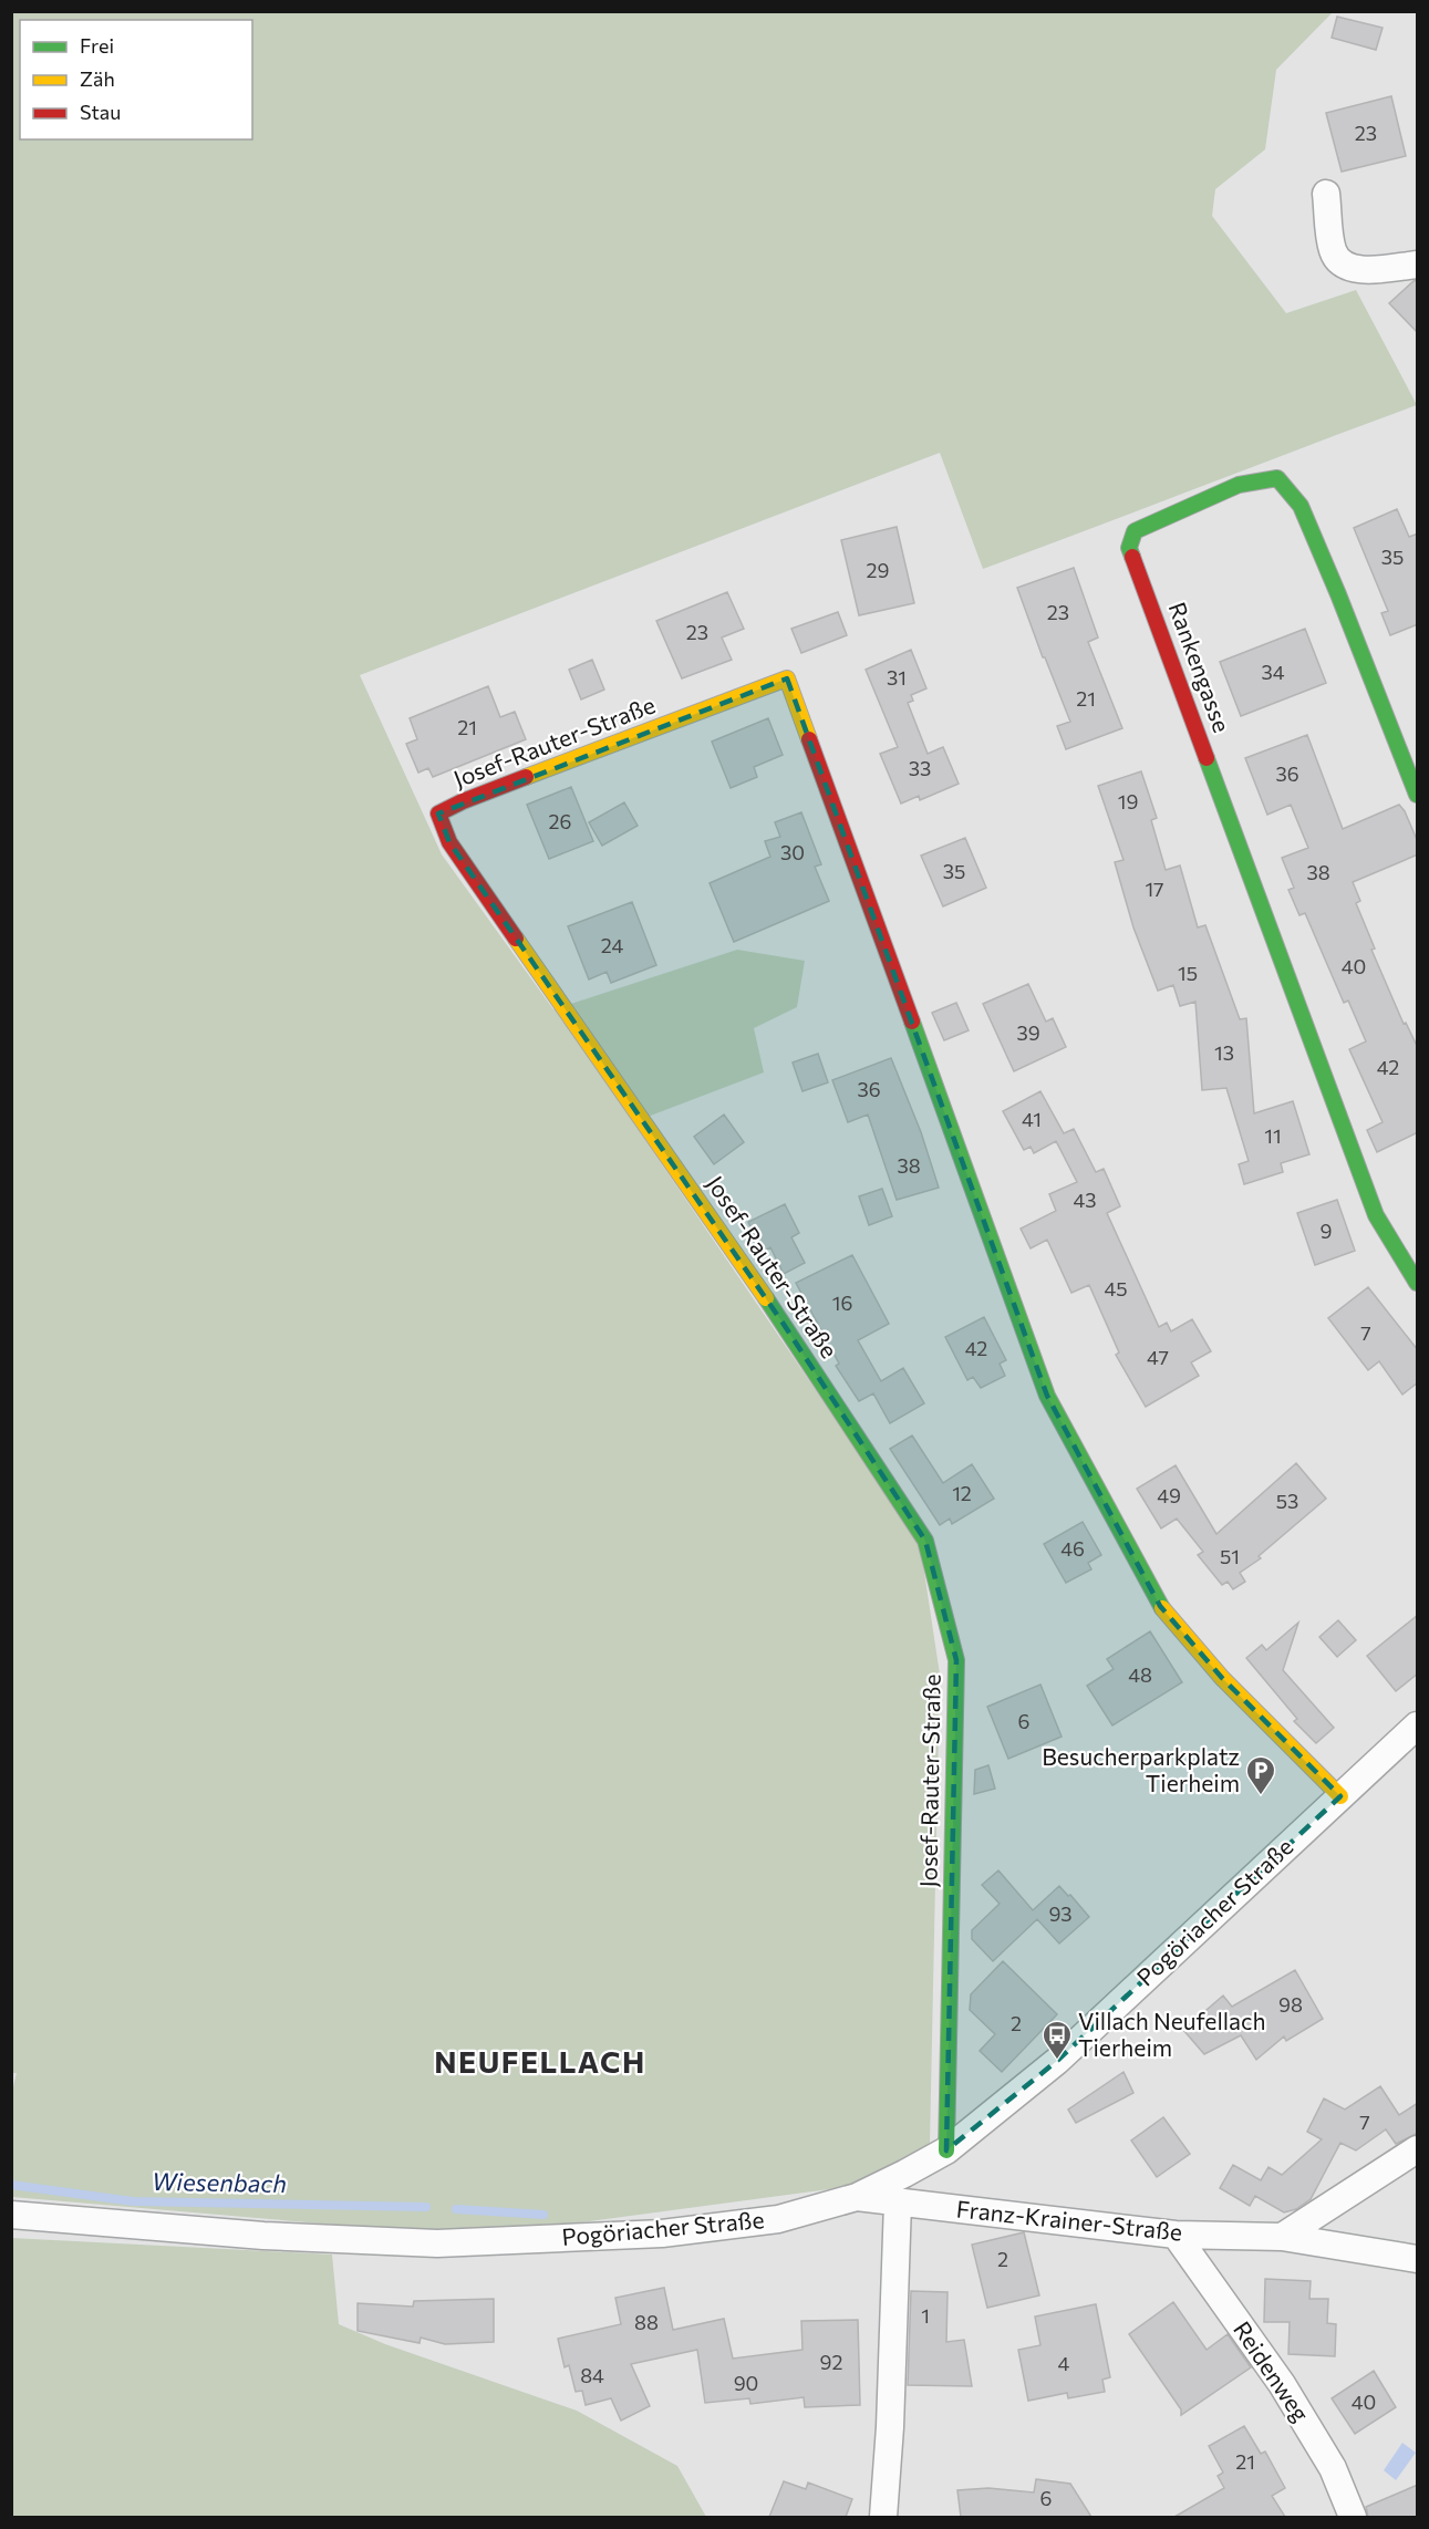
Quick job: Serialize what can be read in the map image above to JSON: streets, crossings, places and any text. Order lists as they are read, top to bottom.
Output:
{
  "streets": {
    "street": [
      "Rankengasse",
      "Josef-Rauter-Straße",
      "Pogöriacher Straße",
      "Franz-Krainer-Straße",
      "Reidenweg"
    ]
  },
  "crossings": [
    ["Josef-Rauter-Straße", "Pogöriacher Straße"],
    ["Pogöriacher Straße", "Franz-Krainer-Straße"],
    ["Franz-Krainer-Straße", "Reidenweg"]
  ],
  "districts": ["NEUFELLACH"],
  "water": ["Wiesenbach"],
  "places": {
    "parking": ["Besucherparkplatz Tierheim"],
    "bus stop": ["Villach Neufellach Tierheim"]
  },
  "house_numbers": [
    "23",
    "35",
    "29",
    "23",
    "23",
    "34",
    "31",
    "21",
    "21",
    "33",
    "36",
    "19",
    "26",
    "30",
    "35",
    "38",
    "17",
    "24",
    "40",
    "15",
    "39",
    "13",
    "42",
    "36",
    "41",
    "11",
    "38",
    "43",
    "9",
    "45",
    "16",
    "7",
    "42",
    "47",
    "12",
    "49",
    "53",
    "46",
    "51",
    "48",
    "6",
    "93",
    "98",
    "2",
    "7",
    "2",
    "1",
    "88",
    "92",
    "4",
    "84",
    "90",
    "40",
    "21",
    "6"
  ],
  "legend": ["Frei", "Zäh", "Stau"]
}
